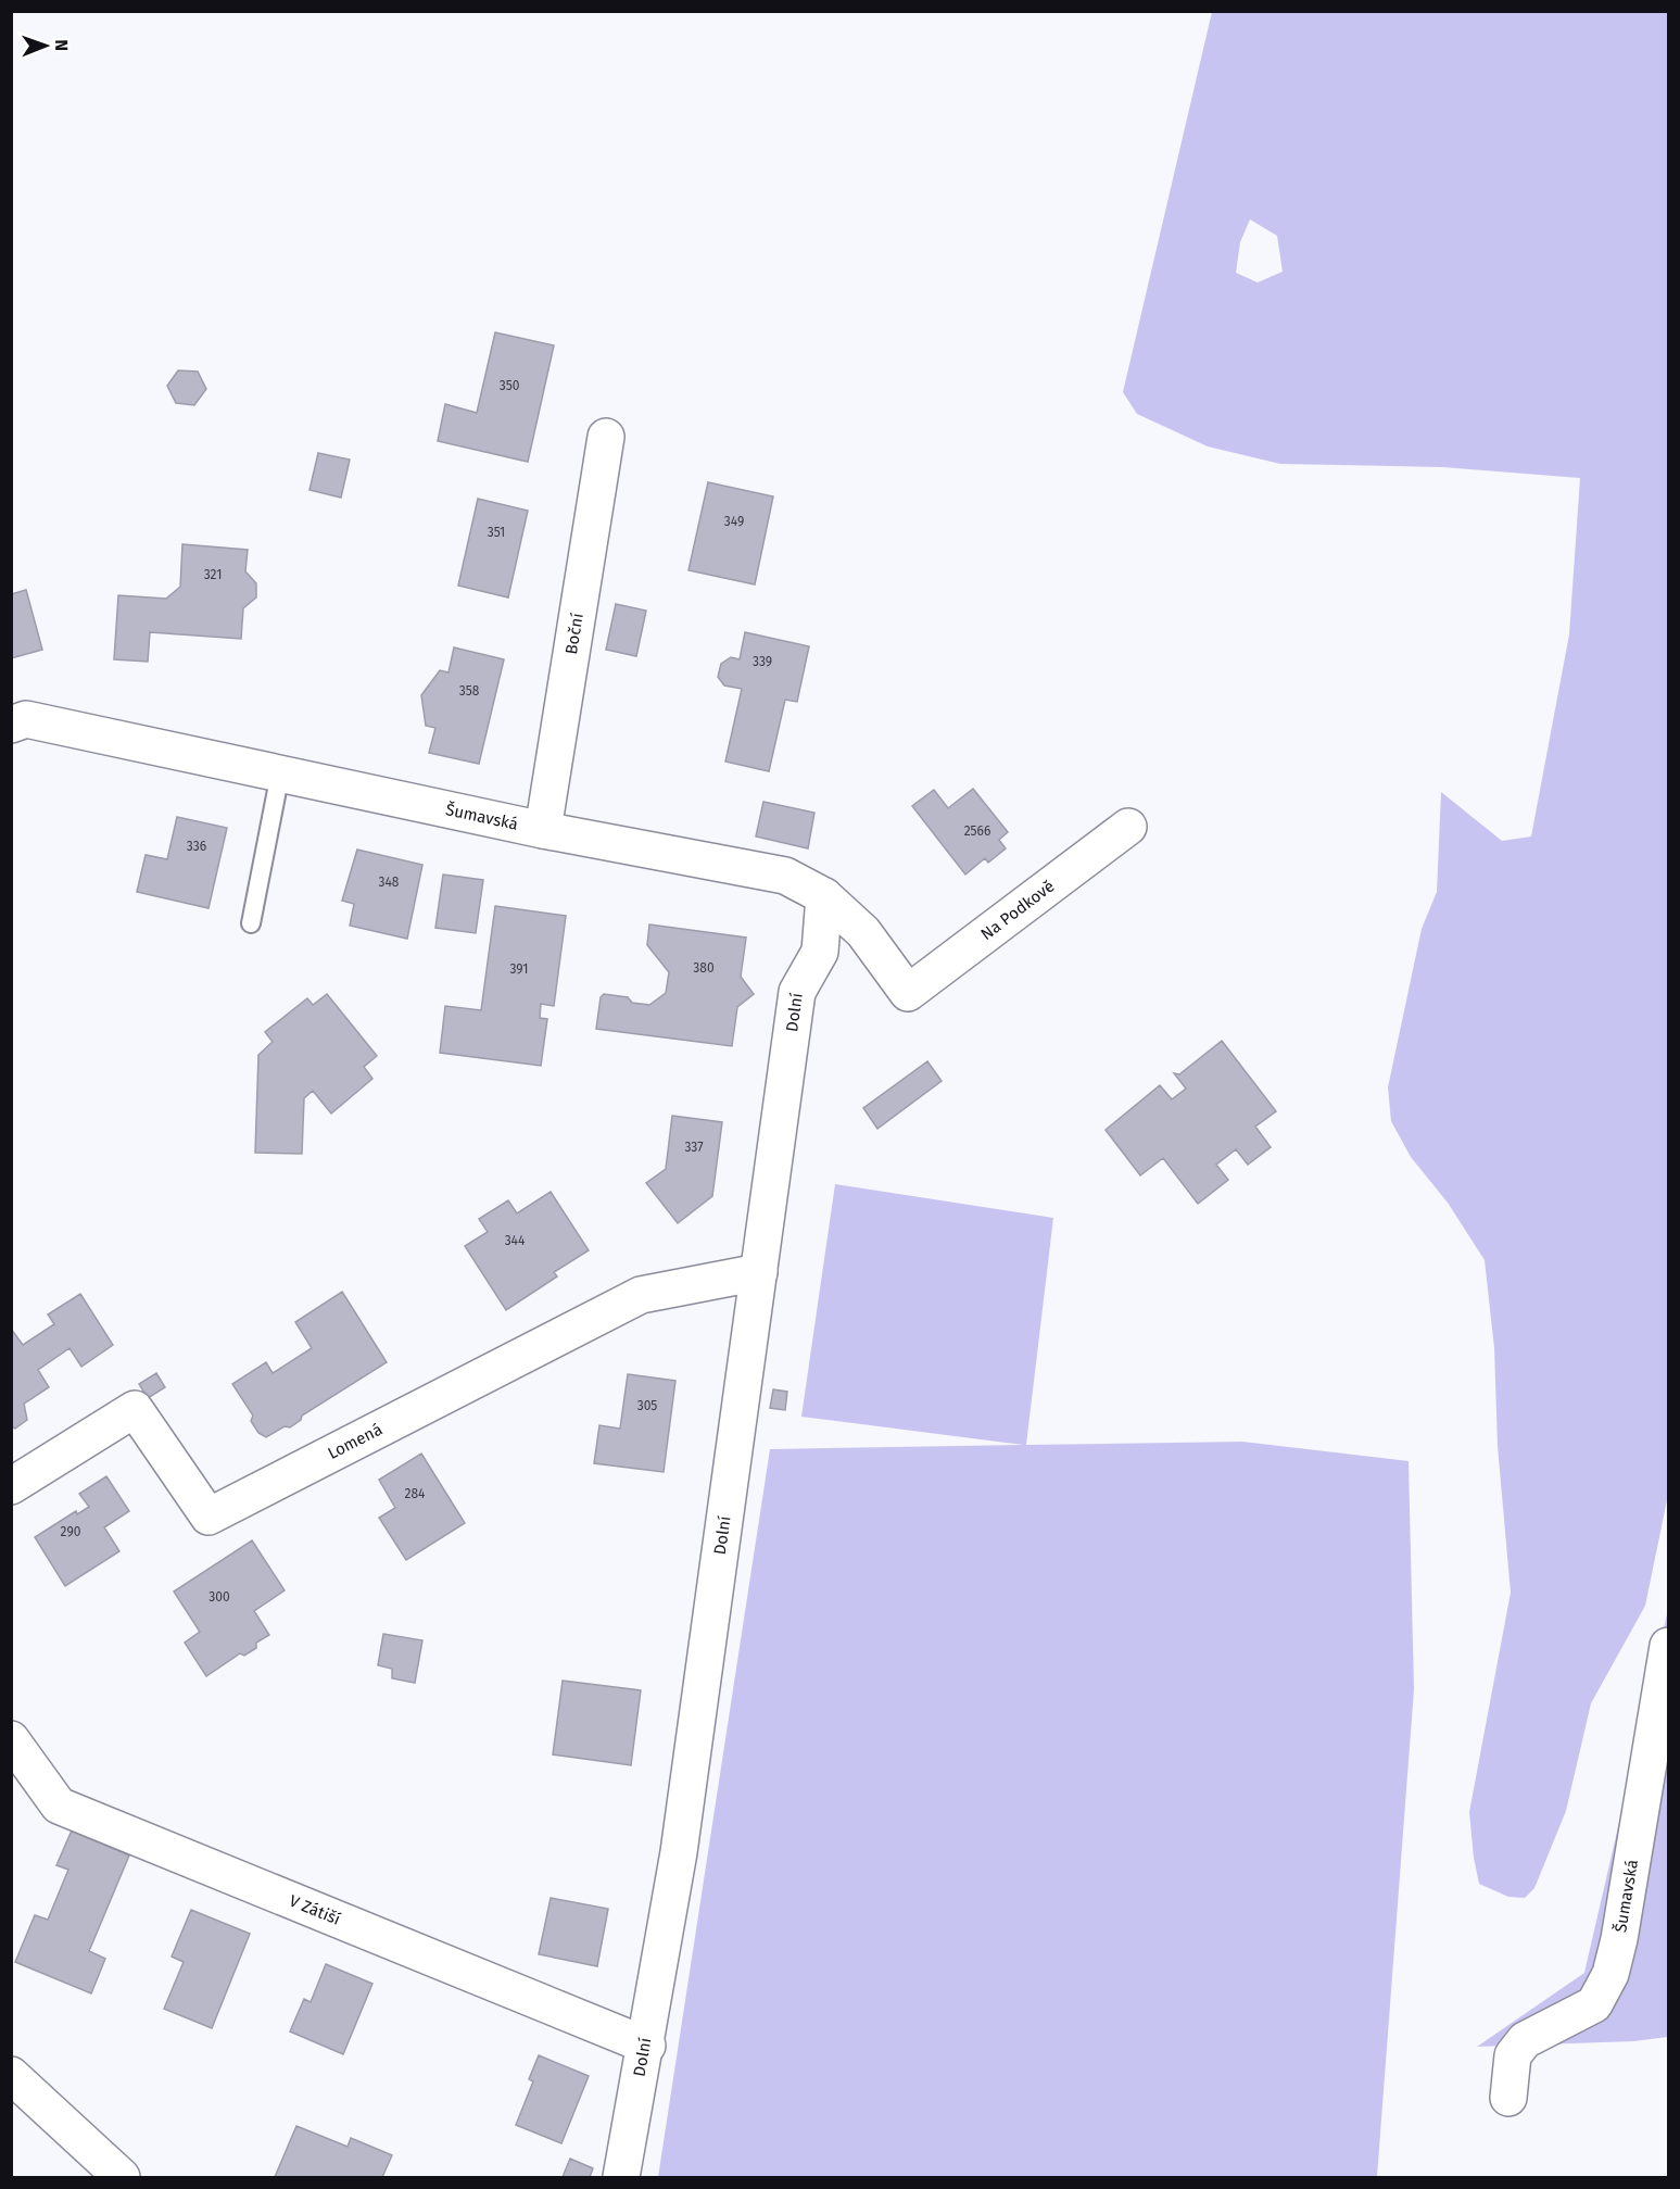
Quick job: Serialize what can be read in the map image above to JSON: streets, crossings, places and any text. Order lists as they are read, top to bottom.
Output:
{
  "streets": {
    "street": [
      "Boční",
      "Šumavská",
      "Na Podkově",
      "Dolní",
      "Lomená",
      "V Zátiší"
    ]
  },
  "crossings": [
    ["Boční", "Šumavská"],
    ["Šumavská", "Na Podkově"],
    ["Šumavská", "Dolní"],
    ["Dolní", "Lomená"],
    ["Dolní", "V Zátiší"]
  ],
  "house_numbers": [
    "350",
    "349",
    "351",
    "321",
    "339",
    "358",
    "2566",
    "336",
    "348",
    "380",
    "391",
    "337",
    "344",
    "305",
    "284",
    "290",
    "300"
  ],
  "north": "right"
}
